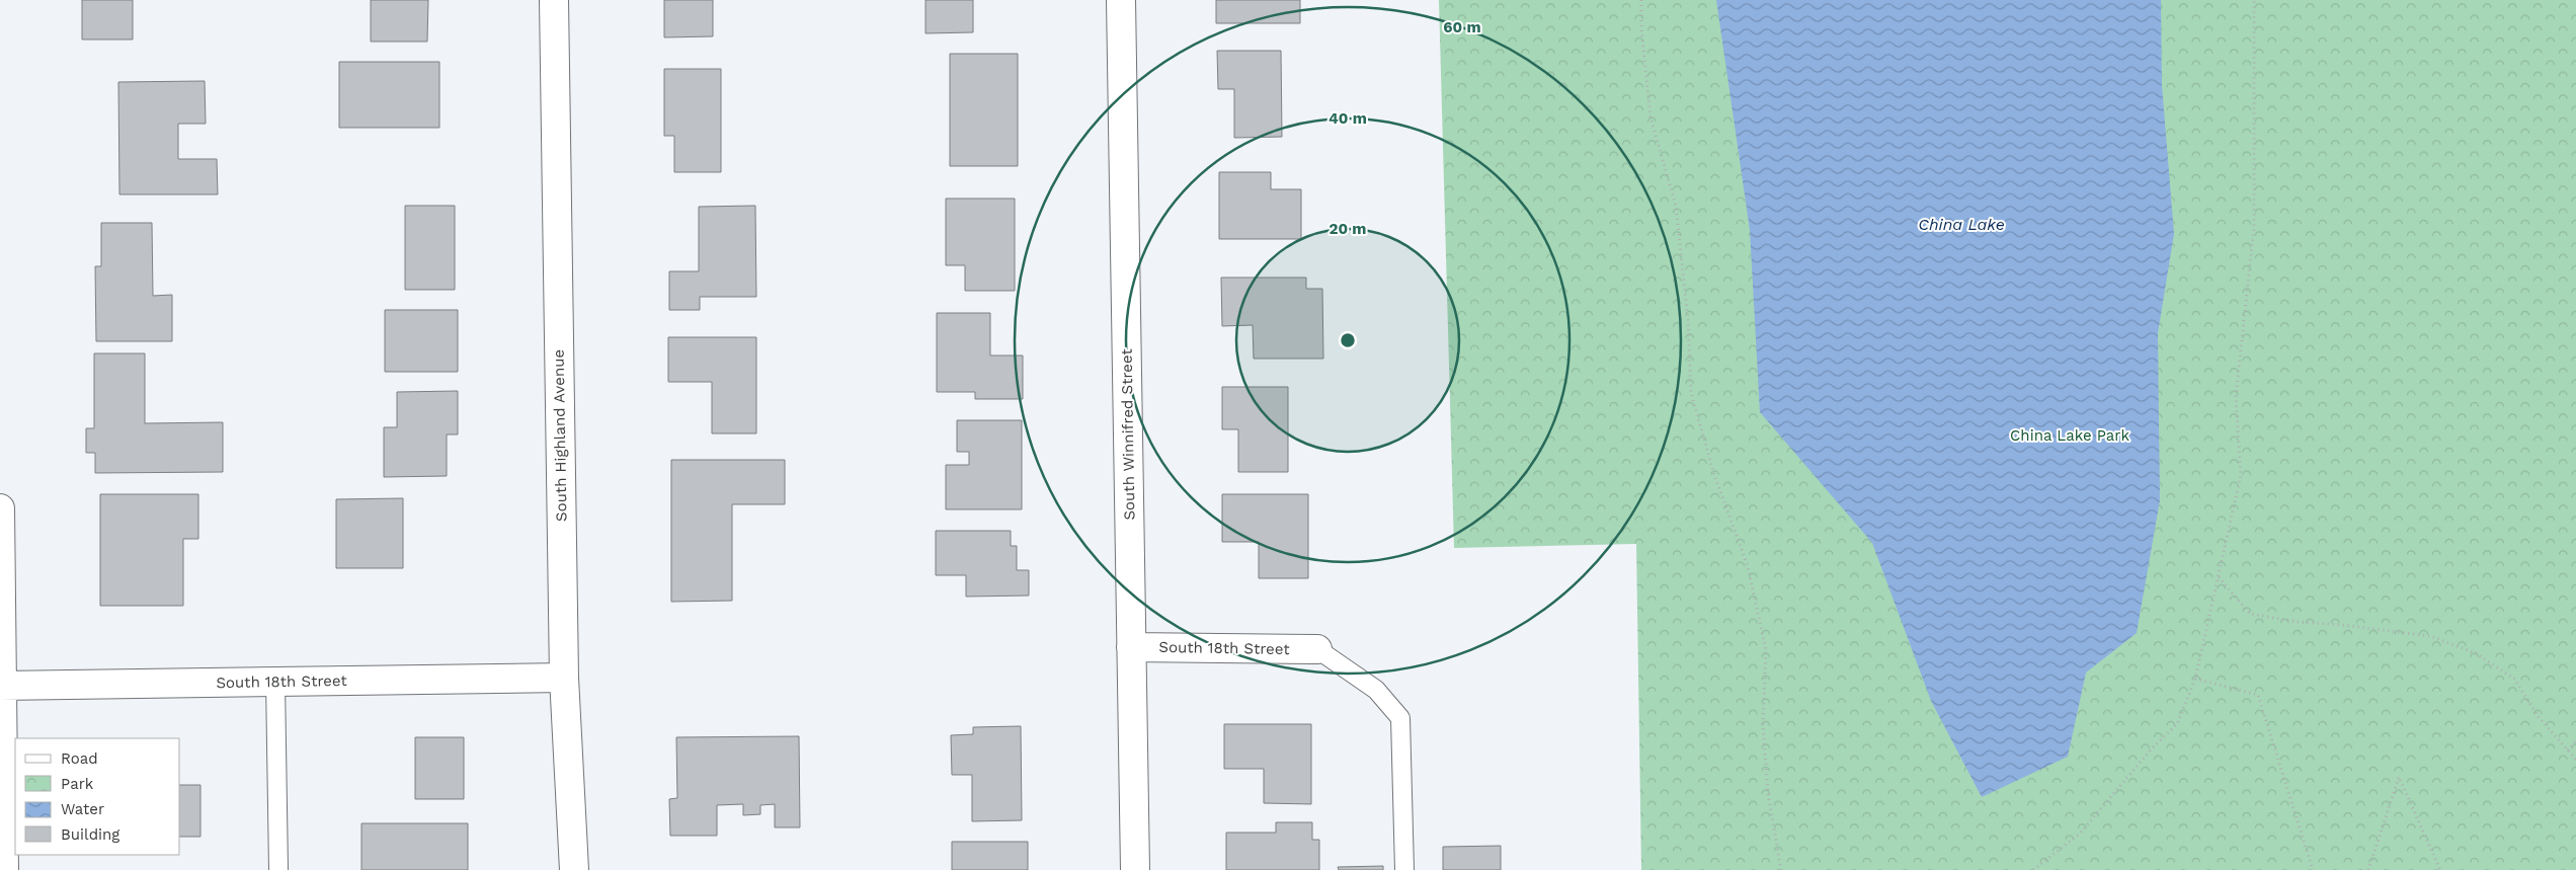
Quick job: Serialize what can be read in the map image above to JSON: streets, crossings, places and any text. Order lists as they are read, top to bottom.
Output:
{
  "streets": {
    "street": ["South Winnifred Street", "South Highland Avenue", "South 18th Street"]
  },
  "crossings": [
    ["South Winnifred Street", "South 18th Street"],
    ["South Highland Avenue", "South 18th Street"]
  ],
  "water": ["China Lake"],
  "parks": ["China Lake Park"],
  "legend": [
    "Road",
    "Park",
    "Water",
    "Building"
  ],
  "rings": ["60 m", "40 m", "20 m"]
}
